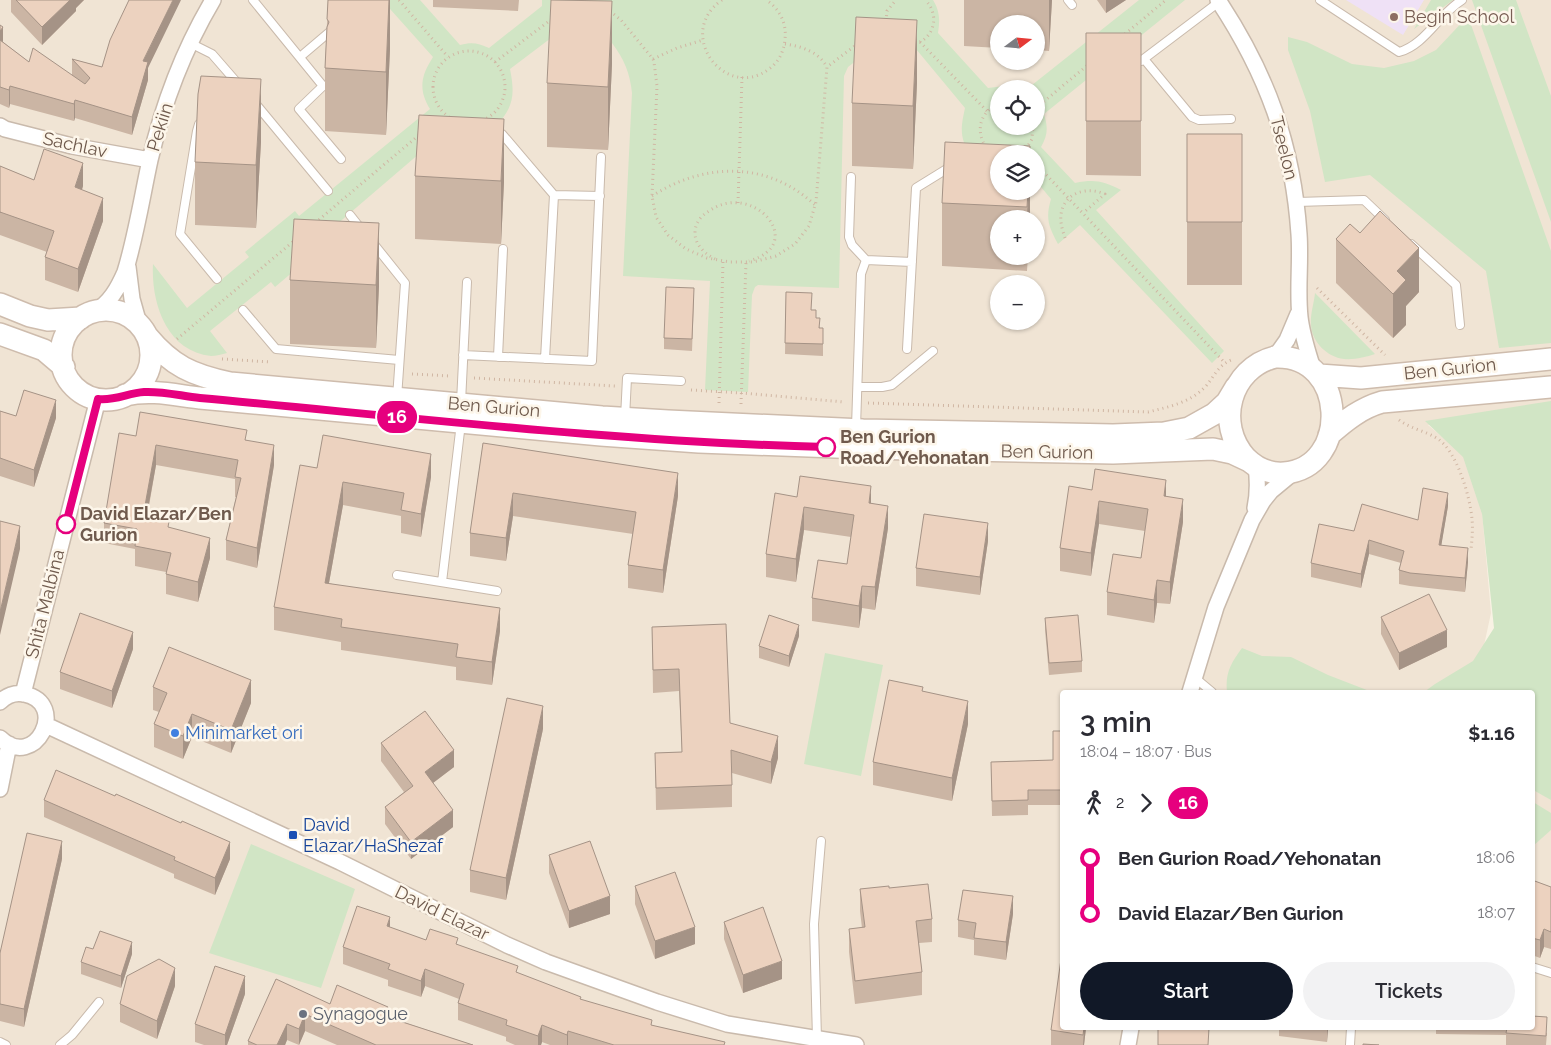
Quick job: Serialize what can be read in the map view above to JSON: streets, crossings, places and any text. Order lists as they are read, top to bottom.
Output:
{
  "streets": {
    "street": [
      "Pekiin",
      "Sachlav",
      "Tseelon",
      "Ben Gurion",
      "Shita Malbina",
      "David Elazar"
    ]
  },
  "crossings": [
    ["Pekiin", "Sachlav"],
    ["Pekiin", "Ben Gurion"],
    ["Pekiin", "Shita Malbina"],
    ["Tseelon", "Ben Gurion"],
    ["Ben Gurion", "Shita Malbina"]
  ],
  "places": {
    "other": [
      "Begin School",
      "Ben Gurion Road/Yehonatan",
      "David Elazar/Ben Gurion",
      "Minimarket ori",
      "Synagogue"
    ],
    "transit": ["David Elazar/HaShezaf"]
  },
  "lines": ["bus line 16"],
  "north": "right",
  "page": {
    "on_map": "16",
    "map_buttons": ["+", "−"],
    "heading": ["3 min", "18:04 – 18:07 · Bus", "$1.16"],
    "legs": ["2", "16"],
    "list": [
      {
        "name": "Ben Gurion Road/Yehonatan",
        "value": "18:06"
      },
      {
        "name": "David Elazar/Ben Gurion",
        "value": "18:07"
      }
    ],
    "buttons": ["Start", "Tickets"]
  }
}
